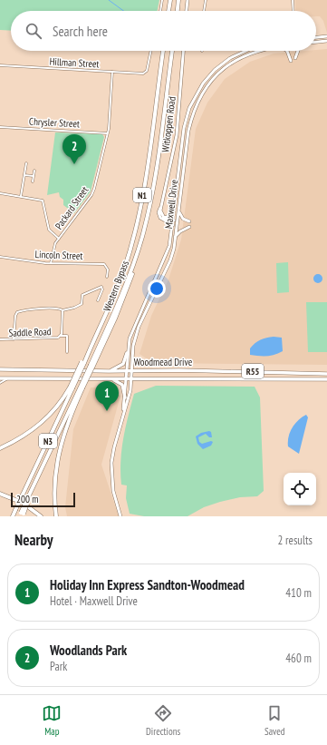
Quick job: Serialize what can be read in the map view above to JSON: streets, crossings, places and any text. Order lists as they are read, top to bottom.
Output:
{
  "streets": {
    "highway": ["N1", "Western Bypass", "N3"],
    "main road": [
      "Witkoppen Road",
      "Maxwell Drive",
      "Woodmead Drive",
      "R55"
    ],
    "street": [
      "Hillman Street",
      "Chrysler Street",
      "Packard Street",
      "Lincoln Street",
      "Saddle Road"
    ]
  },
  "crossings": [
    ["Hillman Street", "Packard Street"],
    ["Chrysler Street", "Packard Street"],
    ["Witkoppen Road", "Maxwell Drive"],
    ["Maxwell Drive", "Woodmead Drive"],
    ["Packard Street", "Lincoln Street"]
  ],
  "scale_bar": "200 m",
  "page": {
    "search": "Search here",
    "pins": ["2", "1"],
    "scale": "200 m",
    "heading": ["Nearby", "2 results"],
    "list": [
      {
        "mark": "1",
        "name": "Holiday Inn Express Sandton-Woodmead",
        "note": "Hotel · Maxwell Drive",
        "value": "410 m"
      },
      {
        "mark": "2",
        "name": "Woodlands Park",
        "note": "Park",
        "value": "460 m"
      }
    ],
    "nav": ["Map", "Directions", "Saved"]
  }
}
